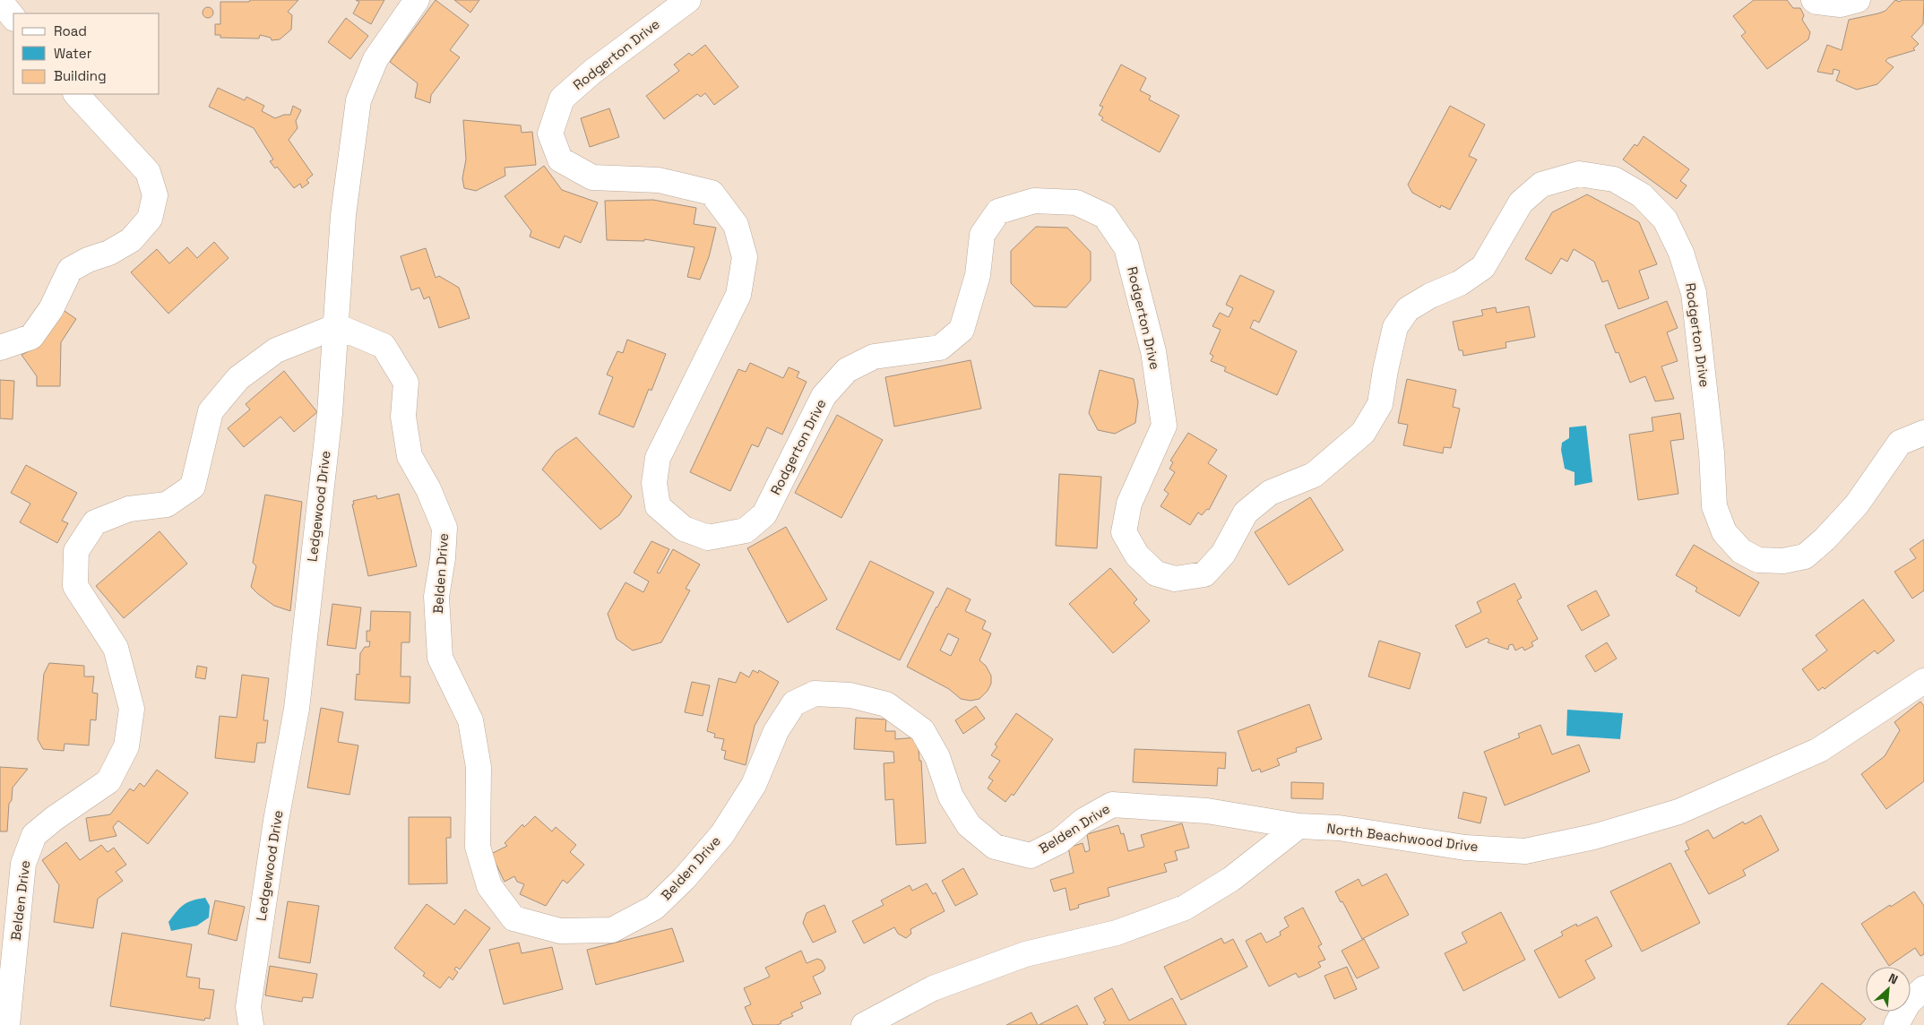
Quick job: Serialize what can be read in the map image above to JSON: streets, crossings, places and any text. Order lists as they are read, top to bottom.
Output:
{
  "streets": {
    "street": [
      "Rodgerton Drive",
      "Ledgewood Drive",
      "Belden Drive",
      "North Beachwood Drive"
    ]
  },
  "crossings": [
    ["Ledgewood Drive", "Belden Drive"],
    ["Belden Drive", "North Beachwood Drive"]
  ],
  "legend": ["Road", "Water", "Building"],
  "north": "top right"
}
